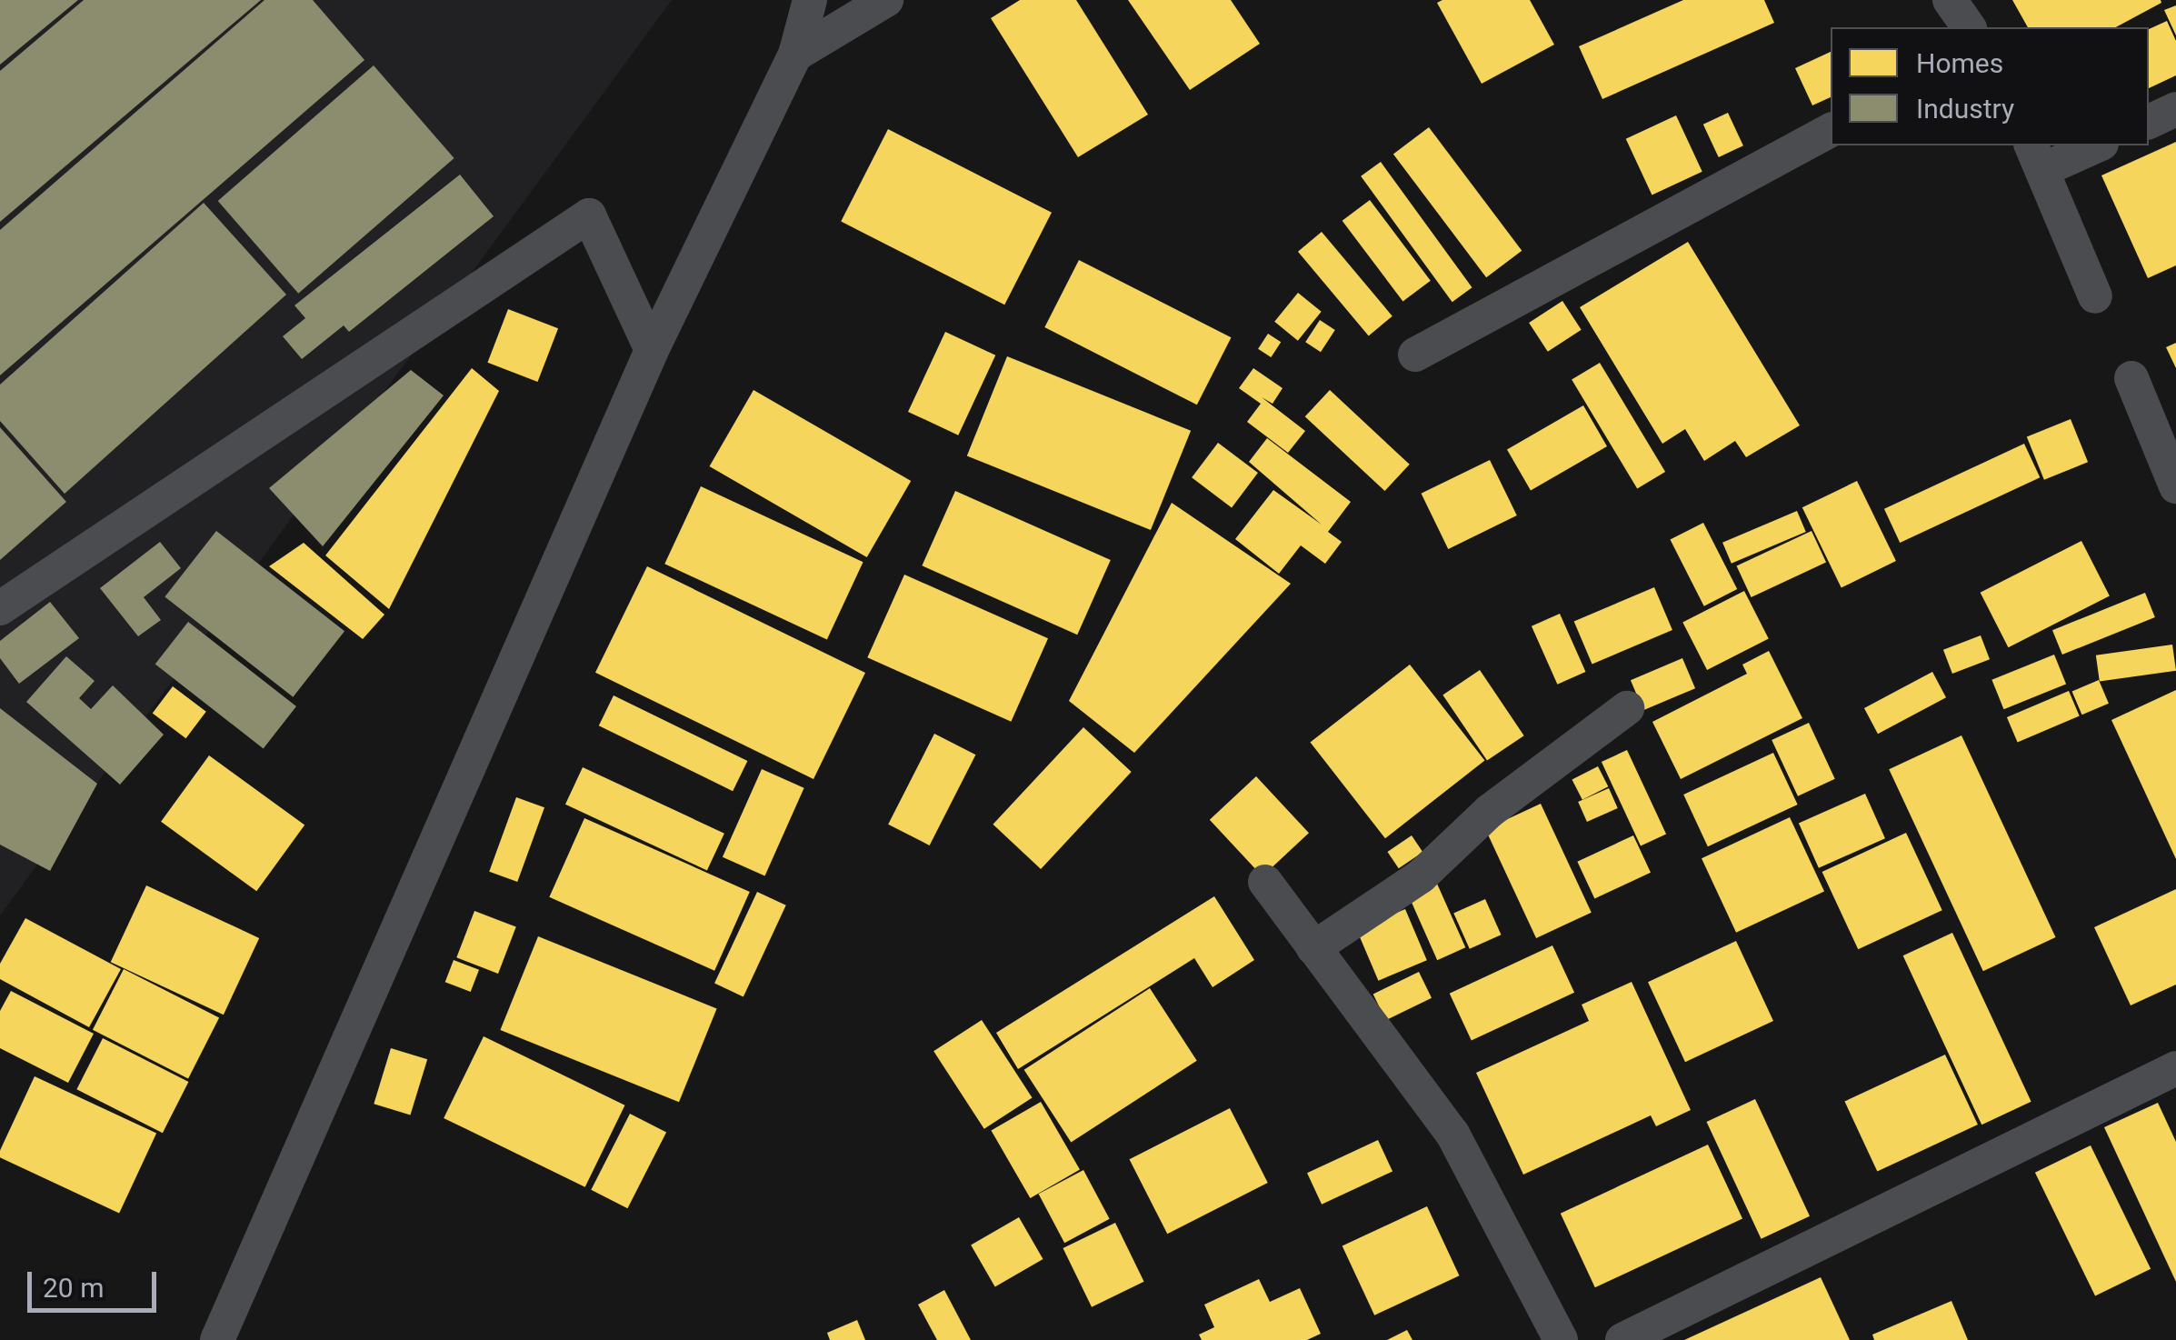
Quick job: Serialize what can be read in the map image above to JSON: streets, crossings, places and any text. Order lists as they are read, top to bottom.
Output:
{
  "legend": ["Homes", "Industry"],
  "scale_bar": "20 m"
}
